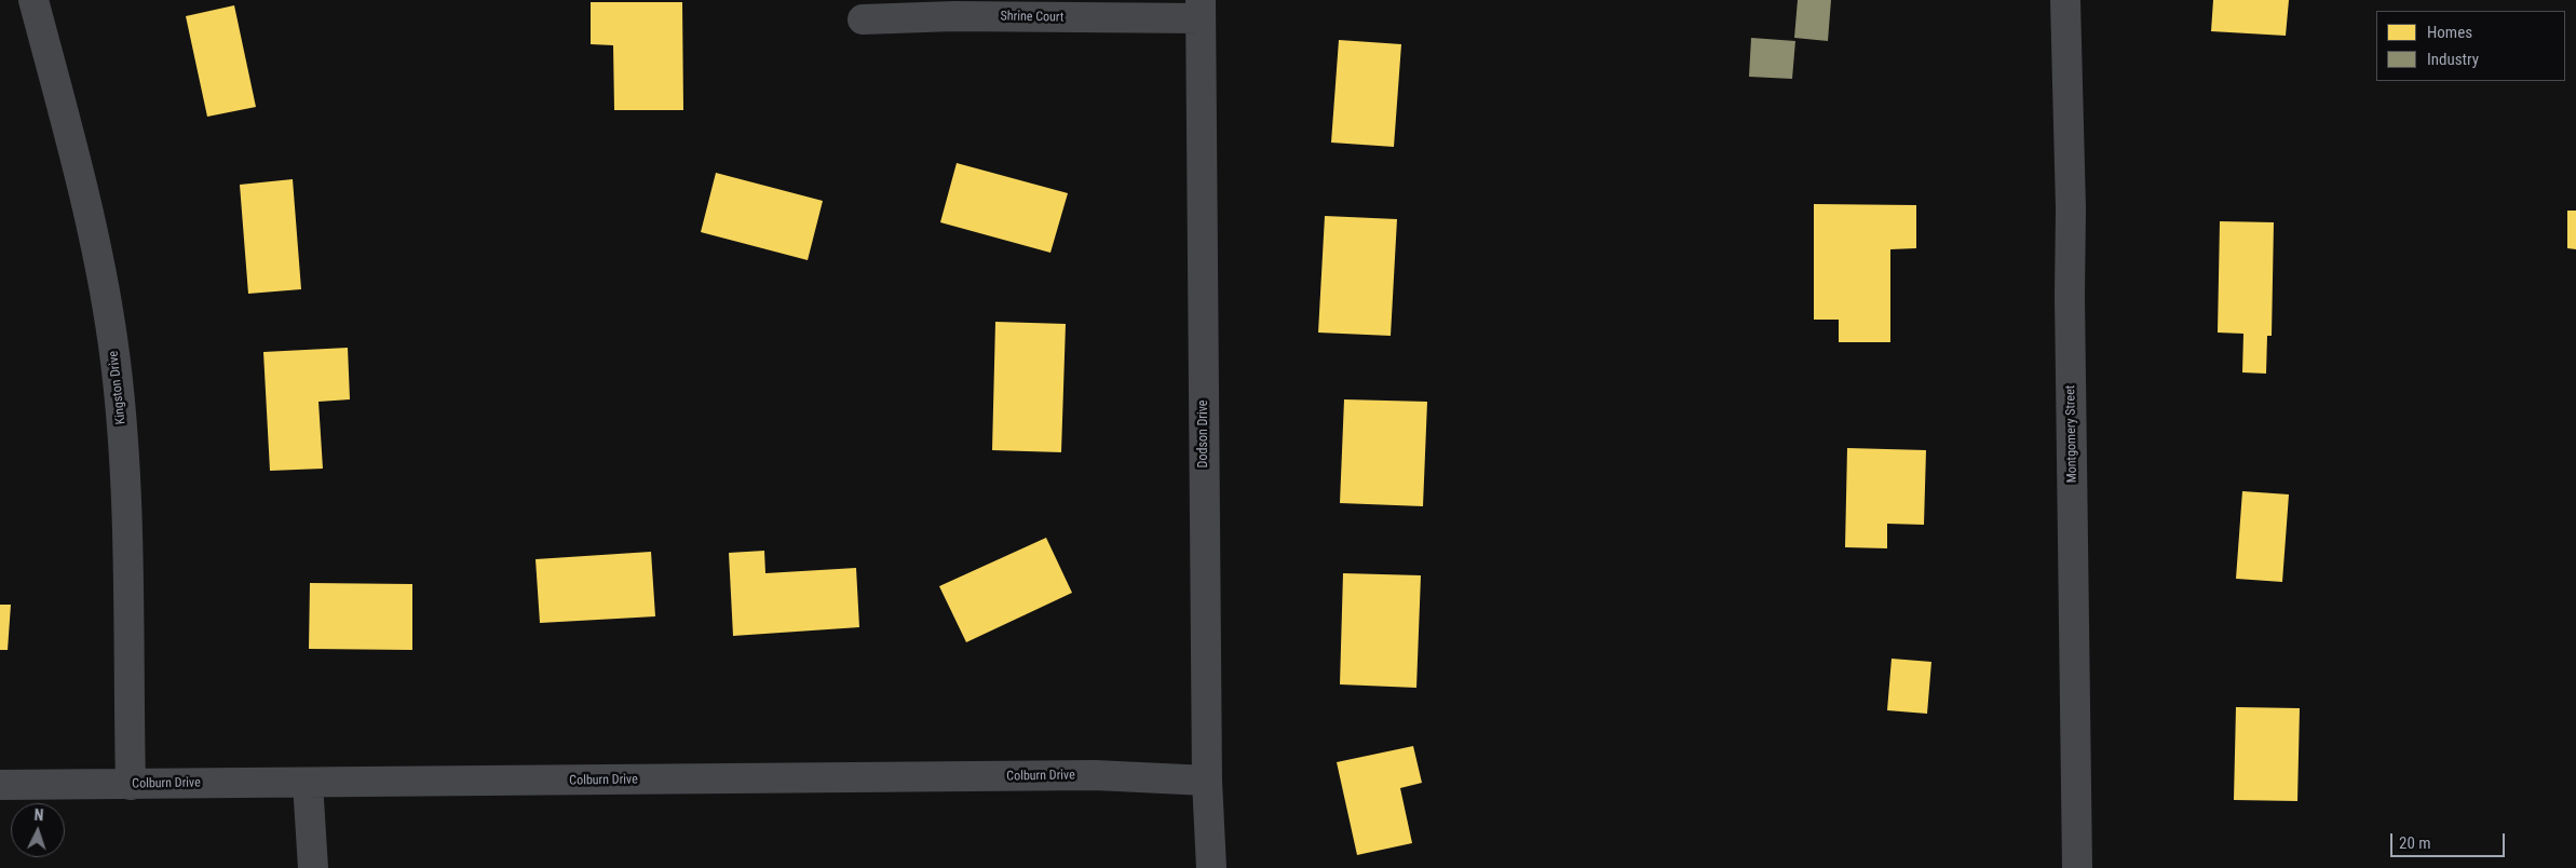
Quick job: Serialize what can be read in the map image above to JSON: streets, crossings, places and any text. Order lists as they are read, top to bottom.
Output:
{
  "streets": {
    "street": [
      "Shrine Court",
      "Kingston Drive",
      "Dodson Drive",
      "Montgomery Street",
      "Colburn Drive"
    ]
  },
  "crossings": [
    ["Shrine Court", "Dodson Drive"],
    ["Kingston Drive", "Colburn Drive"],
    ["Dodson Drive", "Colburn Drive"]
  ],
  "legend": ["Homes", "Industry"],
  "scale_bar": "20 m",
  "north": "top"
}
